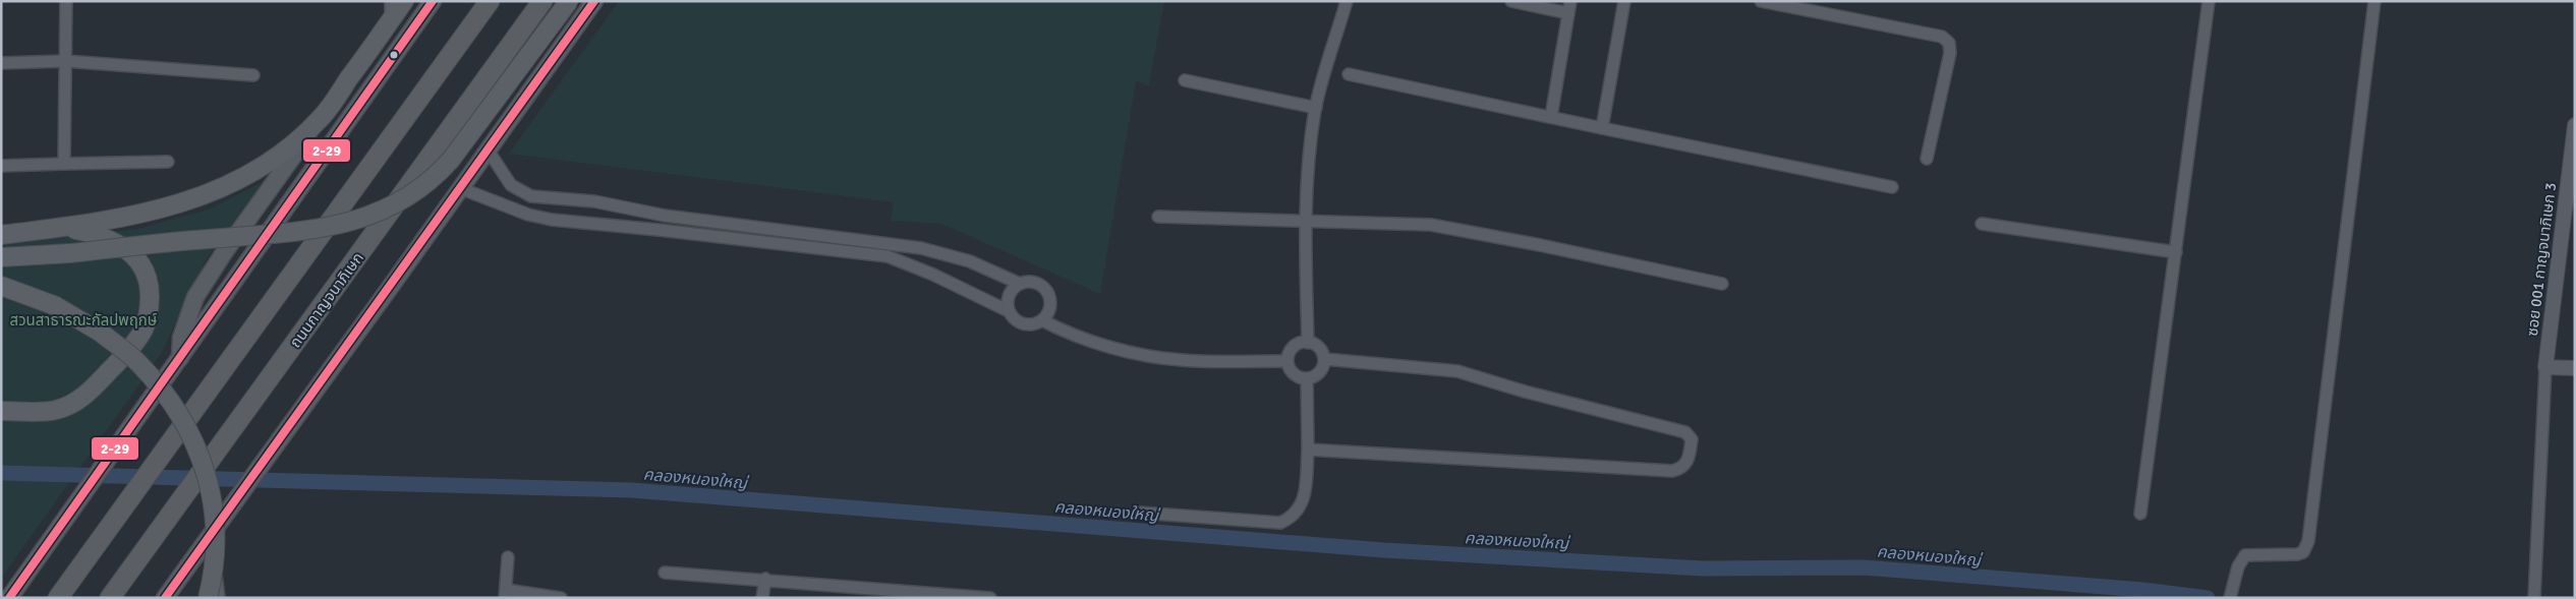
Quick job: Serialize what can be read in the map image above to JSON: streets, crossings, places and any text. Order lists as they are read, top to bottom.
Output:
{
  "streets": {
    "highway": ["ถนนกาญจนาภิเษก"],
    "street": ["ซอย 001 กาญจนาภิเษก 3"]
  },
  "water": ["คลองหนองใหญ่"],
  "parks": ["สวนสาธารณะกัลปพฤกษ์"],
  "lines": ["transit line 2-29"]
}
